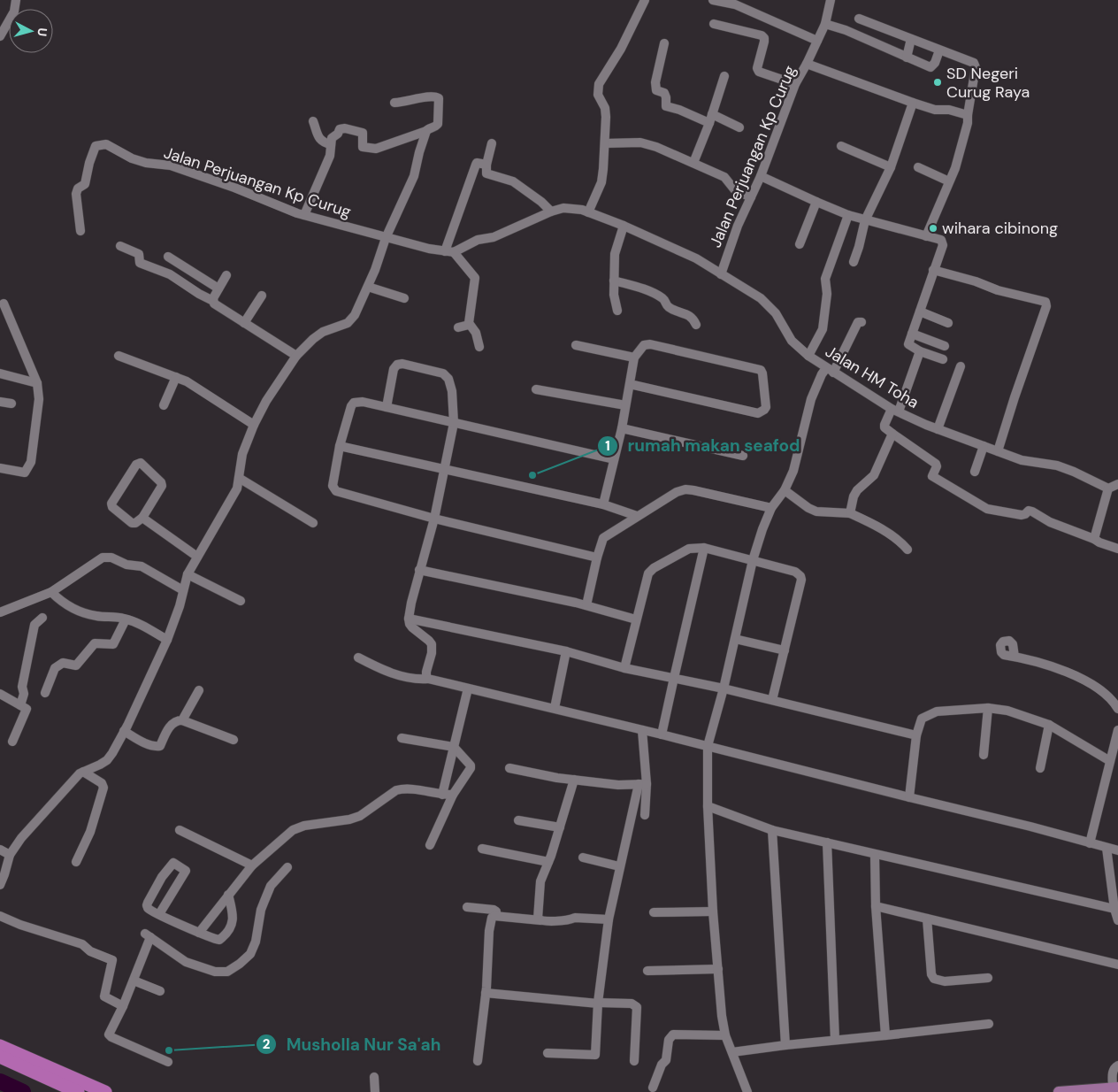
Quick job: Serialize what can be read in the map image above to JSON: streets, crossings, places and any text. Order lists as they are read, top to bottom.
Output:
{
  "streets": {
    "street": ["Jalan Perjuangan Kp Curug", "Jalan HM Toha"]
  },
  "crossings": [
    ["Jalan Perjuangan Kp Curug", "Jalan HM Toha"]
  ],
  "places": [
    "SD Negeri Curug Raya",
    "wihara cibinong",
    "rumah makan seafod",
    "Musholla Nur Sa'ah"
  ],
  "north": "right"
}
